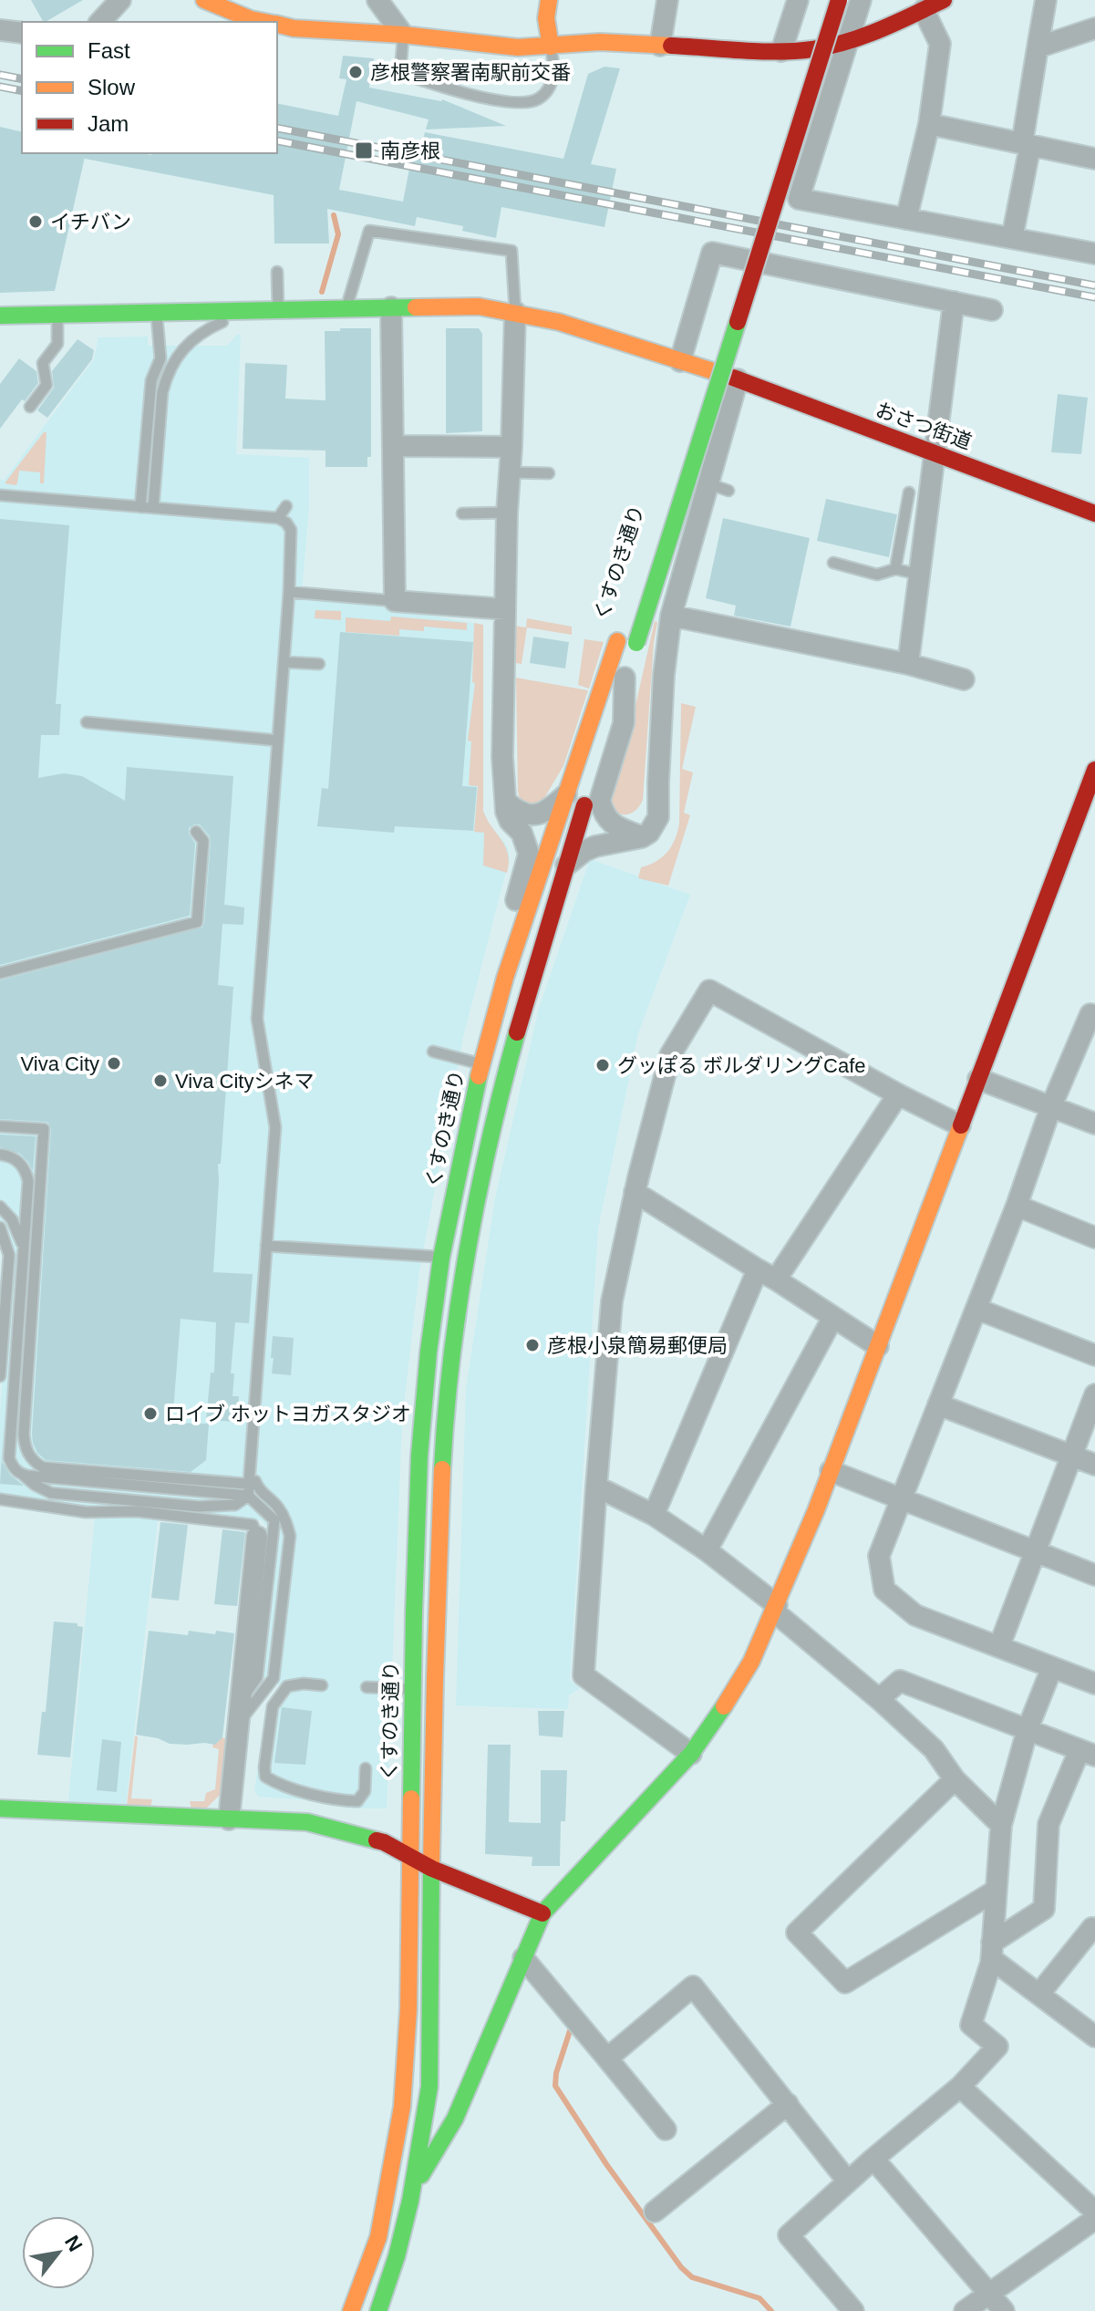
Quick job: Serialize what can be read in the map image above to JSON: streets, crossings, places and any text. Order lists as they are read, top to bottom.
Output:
{
  "streets": {
    "main road": ["おさつ街道", "くすのき通り"]
  },
  "places": {
    "other": [
      "彦根警察署南駅前交番",
      "イチバン",
      "Viva City",
      "グッぽる ボルダリングCafe",
      "Viva Cityシネマ",
      "彦根小泉簡易郵便局",
      "ロイブ ホットヨガスタジオ"
    ],
    "transit": ["南彦根"]
  },
  "legend": ["Fast", "Slow", "Jam"],
  "north": "top right"
}
